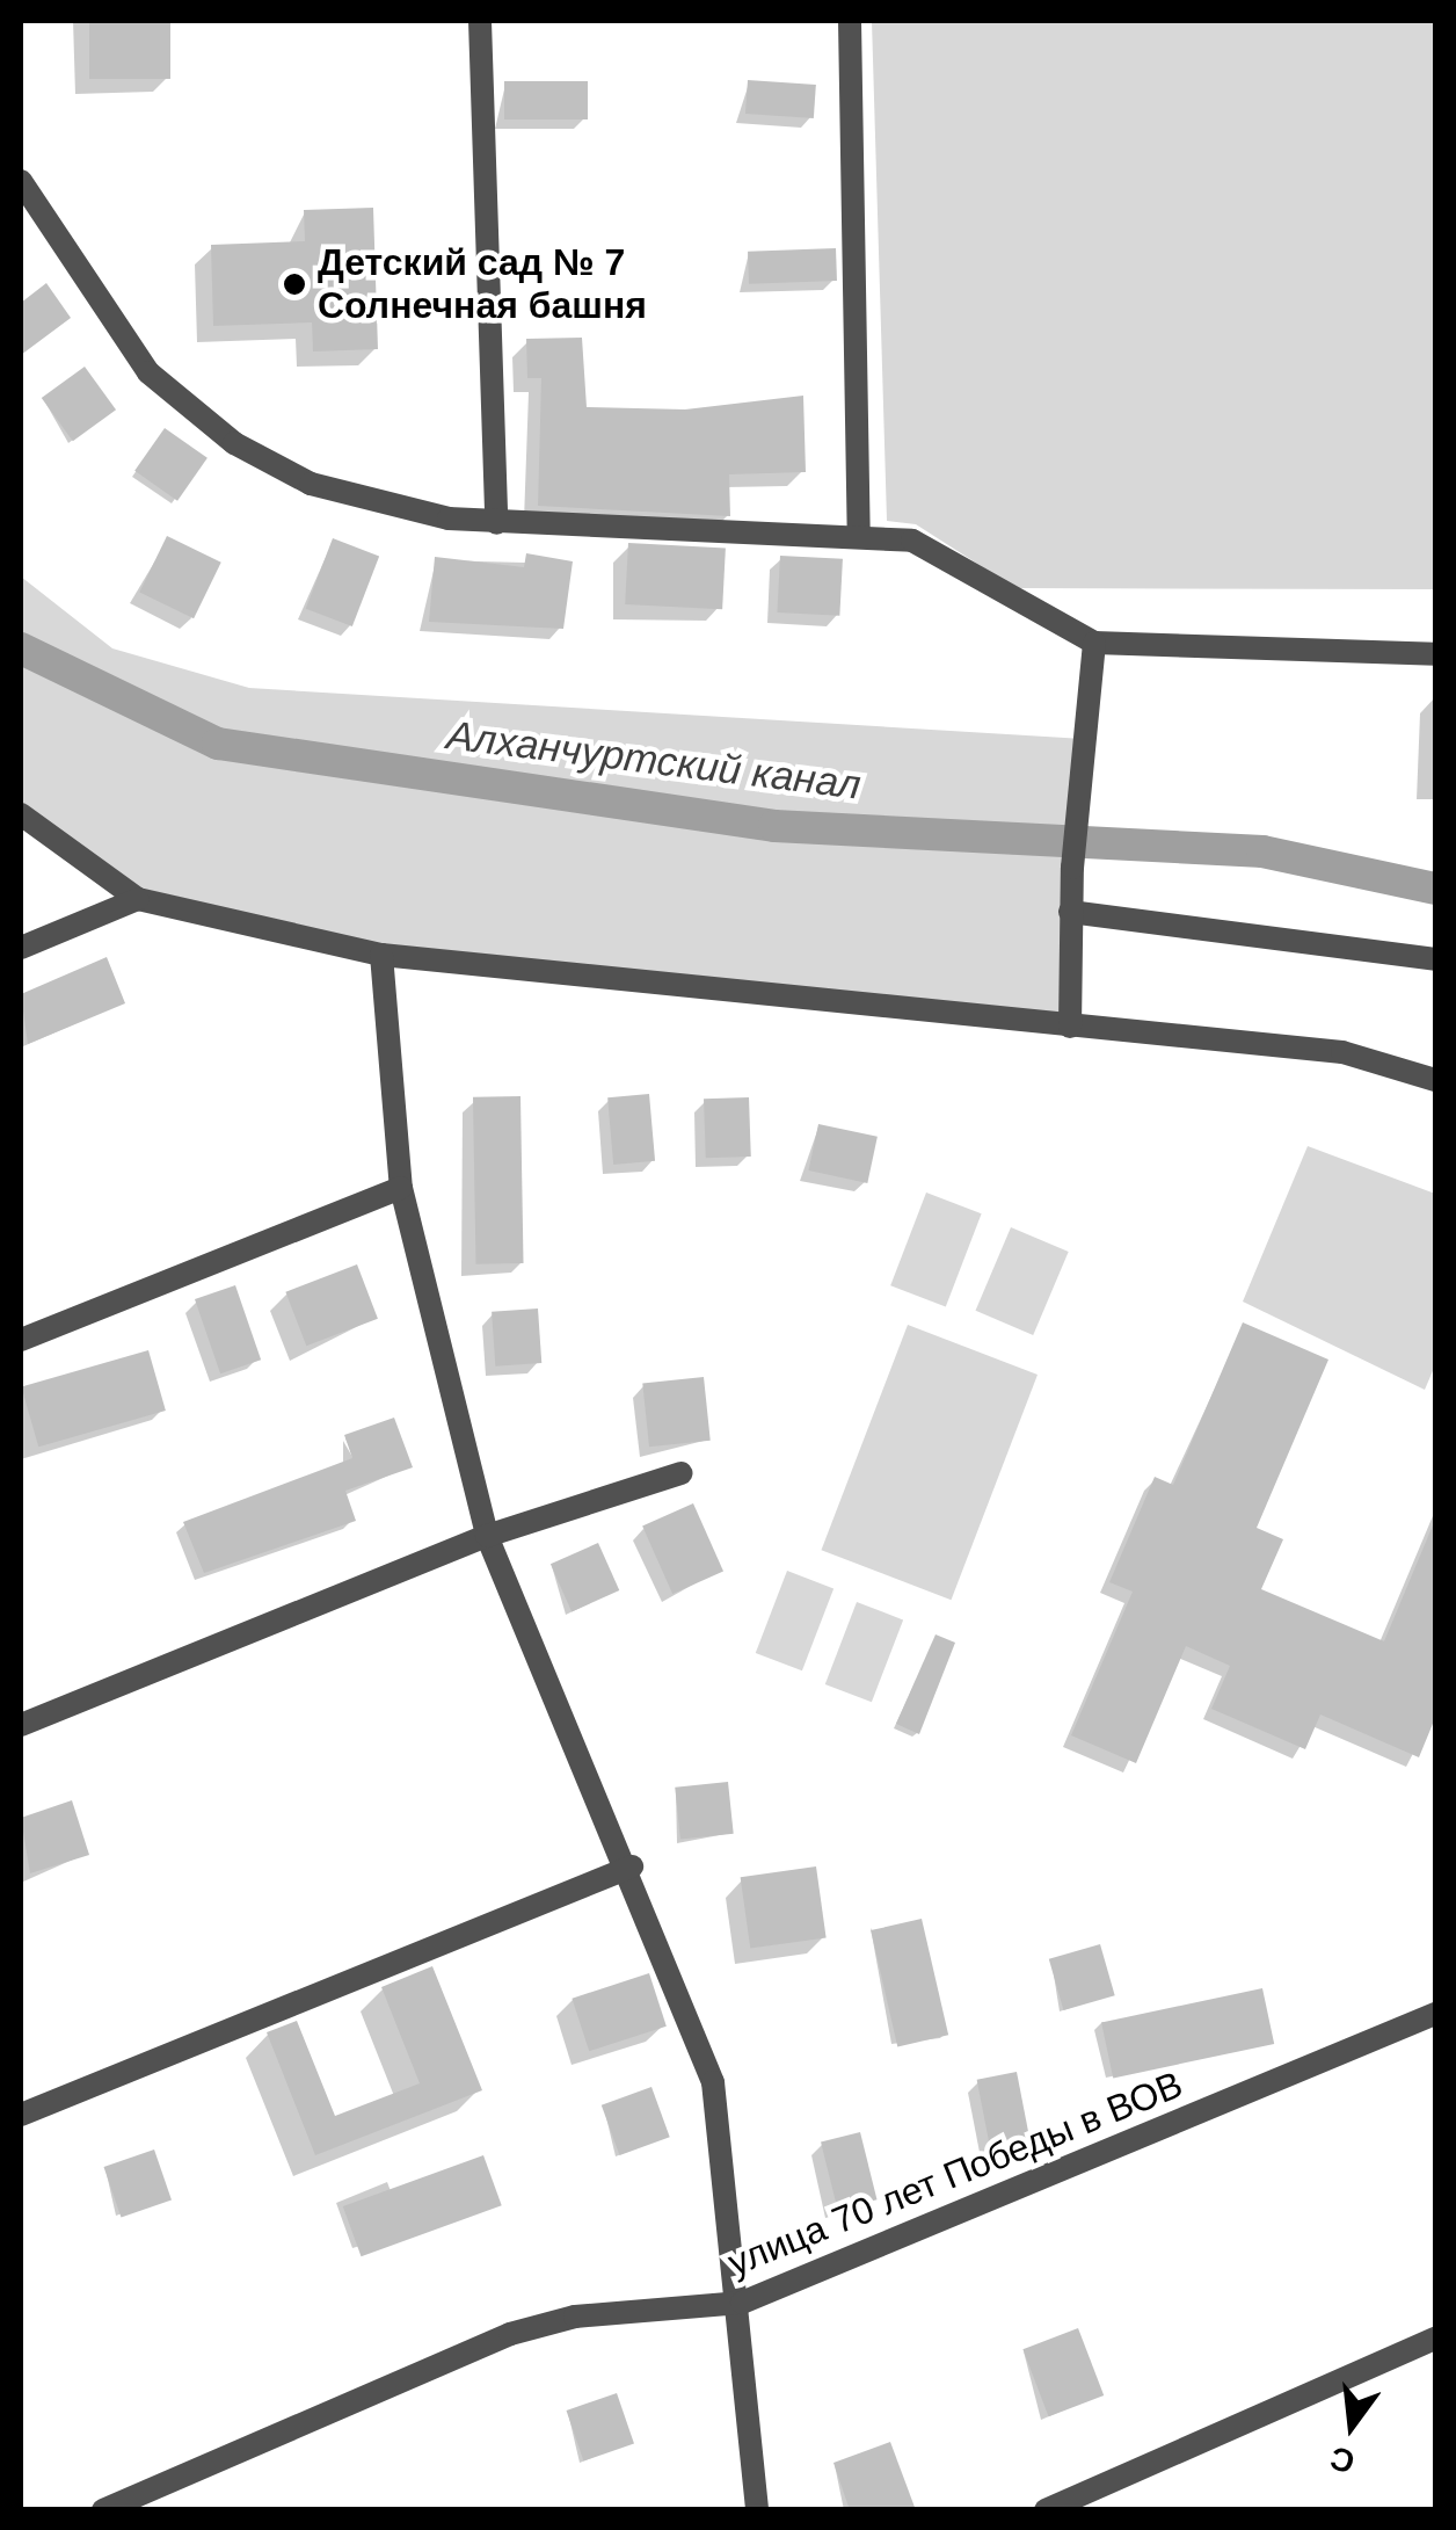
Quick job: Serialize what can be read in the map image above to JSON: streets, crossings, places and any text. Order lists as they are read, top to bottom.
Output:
{
  "streets": {
    "street": ["улица 70 лет Победы в ВОВ"]
  },
  "water": ["Алханчуртский канал"],
  "places": ["Детский сад № 7 Солнечная башня"],
  "north": "bottom"
}
